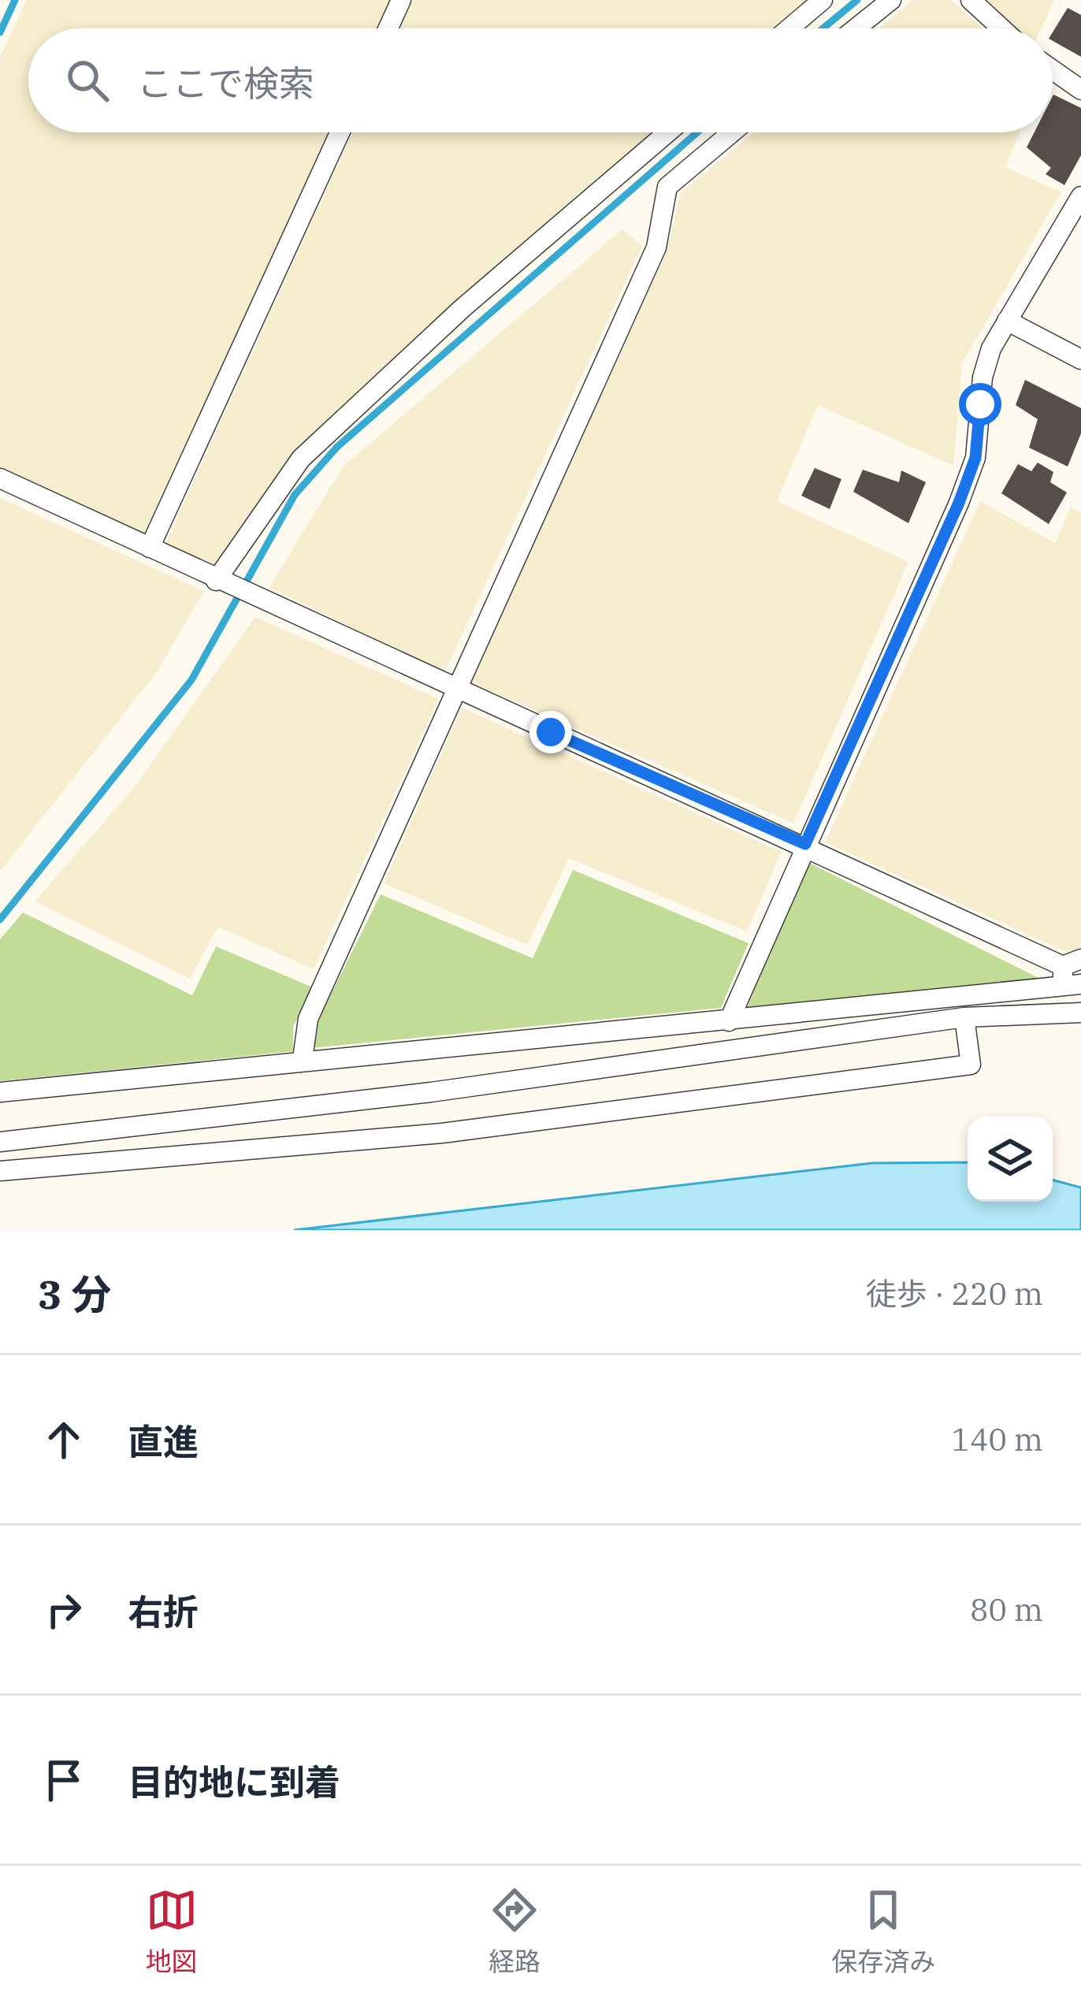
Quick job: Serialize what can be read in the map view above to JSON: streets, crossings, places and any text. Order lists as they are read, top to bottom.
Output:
{
  "page": {
    "search": "ここで検索",
    "heading": ["3 分", "徒歩 · 220 m"],
    "list": [
      ["直進", "140 m"],
      ["右折", "80 m"],
      "目的地に到着"
    ],
    "nav": ["地図", "経路", "保存済み"]
  }
}
